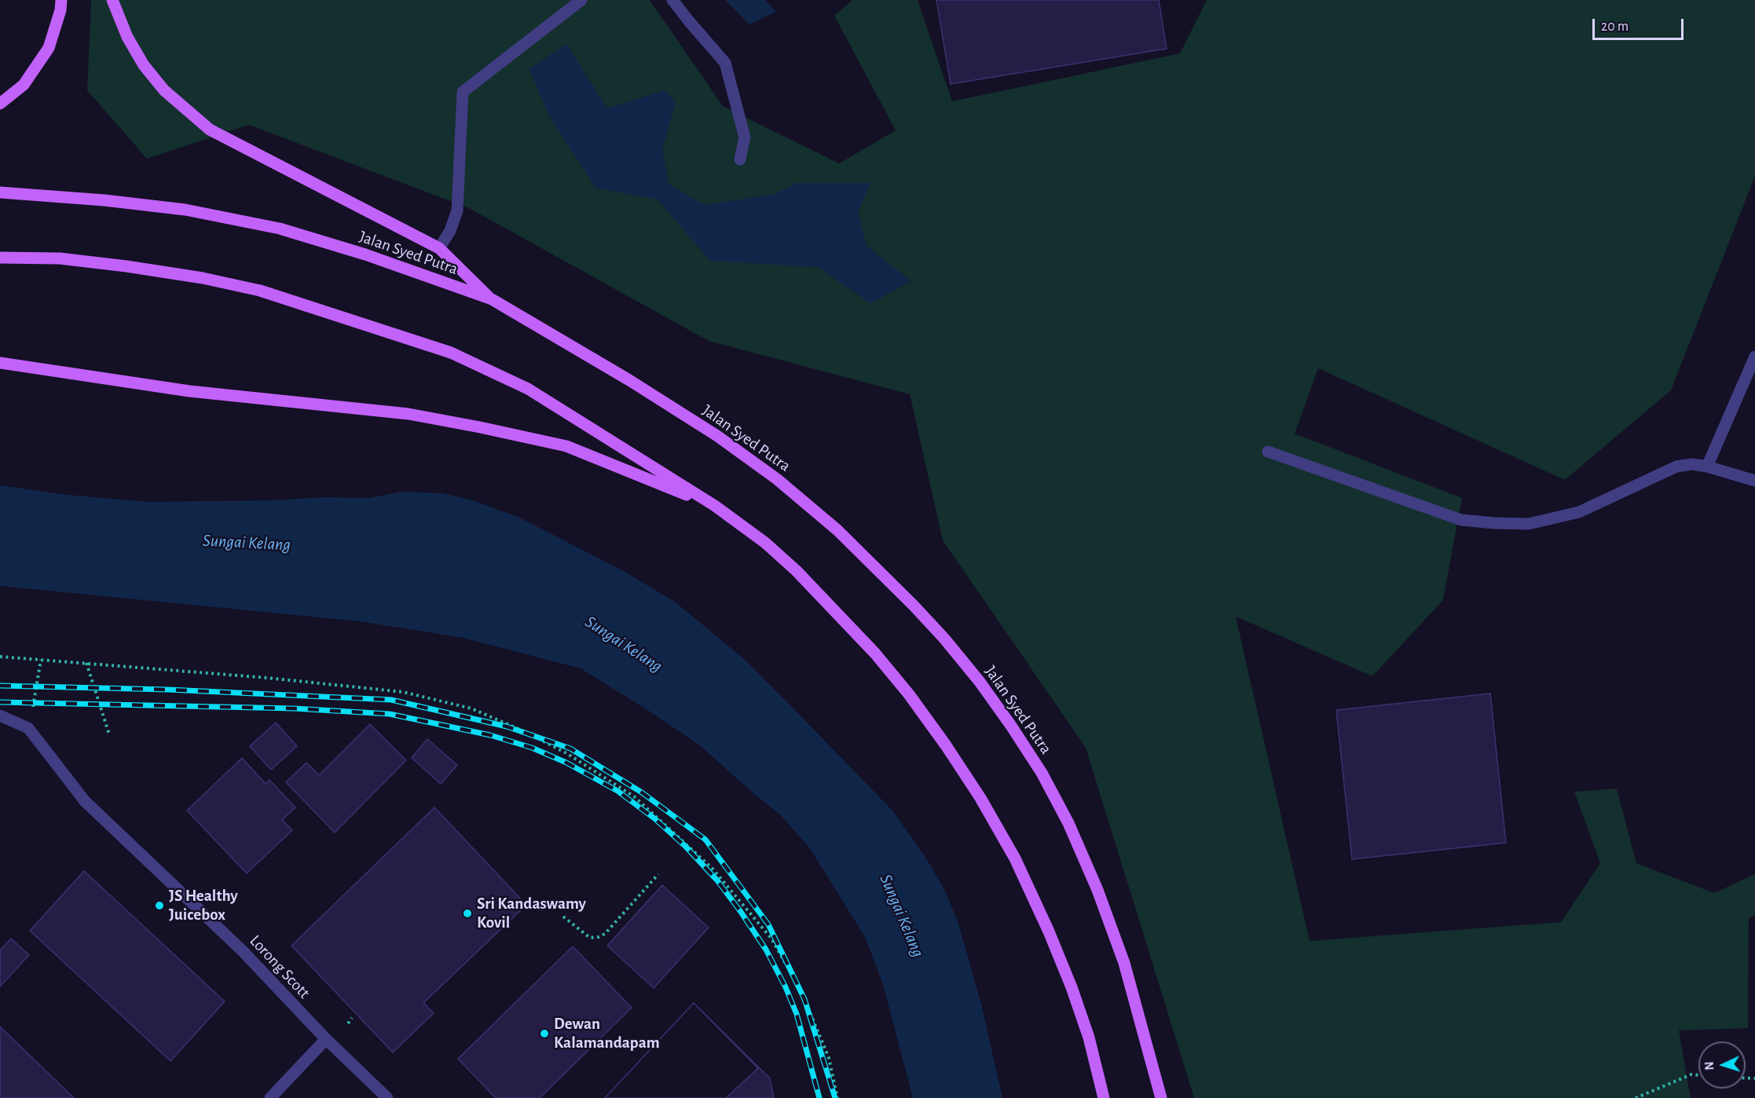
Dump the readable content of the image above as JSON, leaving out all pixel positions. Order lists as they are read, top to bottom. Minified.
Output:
{"streets":{"main road":["Jalan Syed Putra"],"street":["Lorong Scott"]},"water":["Sungai Kelang"],"places":["JS Healthy Juicebox","Sri Kandaswamy Kovil","Dewan Kalamandapam"],"scale_bar":"20 m","north":"left"}
